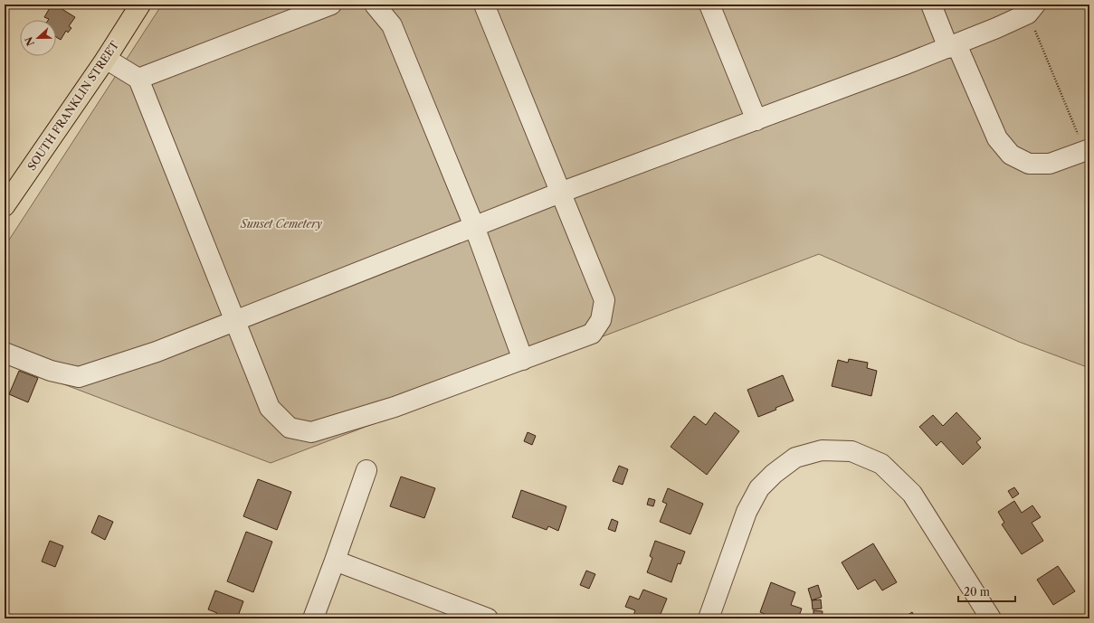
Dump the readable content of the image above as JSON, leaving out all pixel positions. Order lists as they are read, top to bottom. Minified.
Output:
{"streets":{"main road":["SOUTH FRANKLIN STREET"]},"parks":["Sunset Cemetery"],"scale_bar":"20 m","north":"left"}
